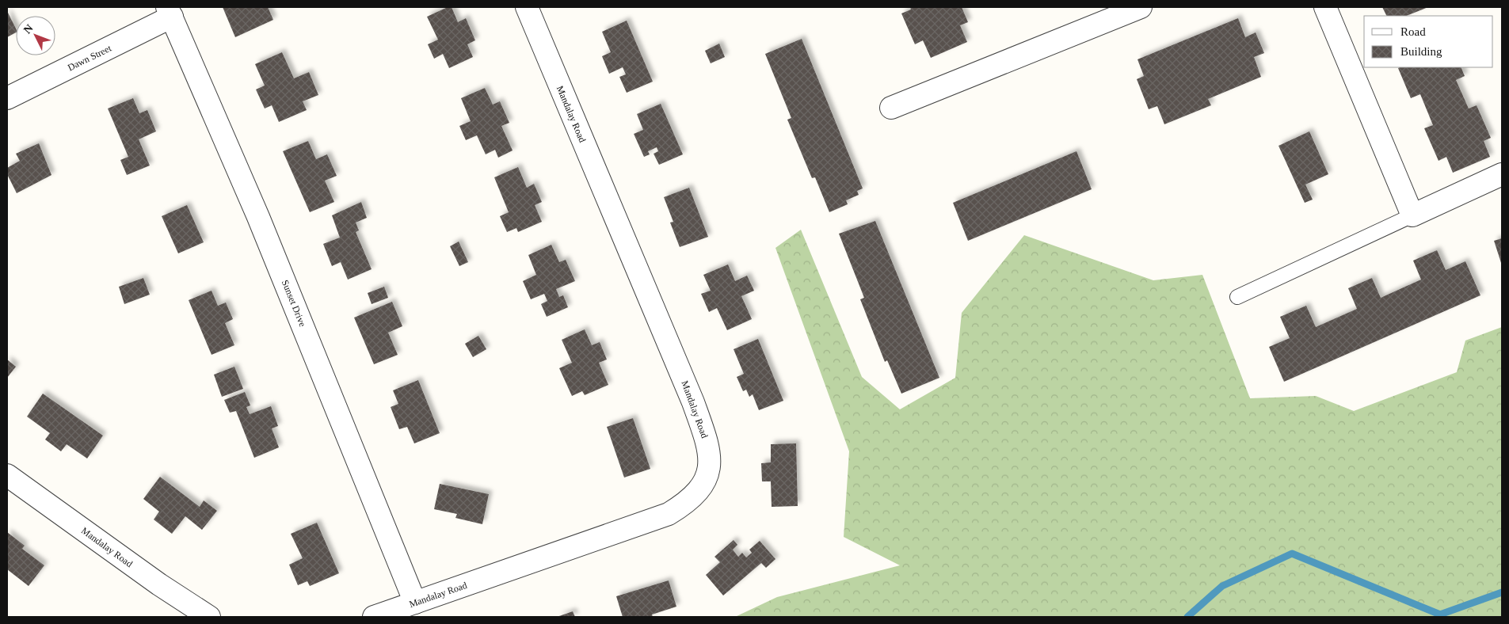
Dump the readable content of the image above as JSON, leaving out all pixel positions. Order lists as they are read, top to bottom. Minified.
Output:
{"streets":{"street":["Dawn Street","Mandalay Road","Sunset Drive"]},"crossings":[["Dawn Street","Sunset Drive"],["Mandalay Road","Sunset Drive"]],"legend":["Road","Building"],"north":"top left"}
